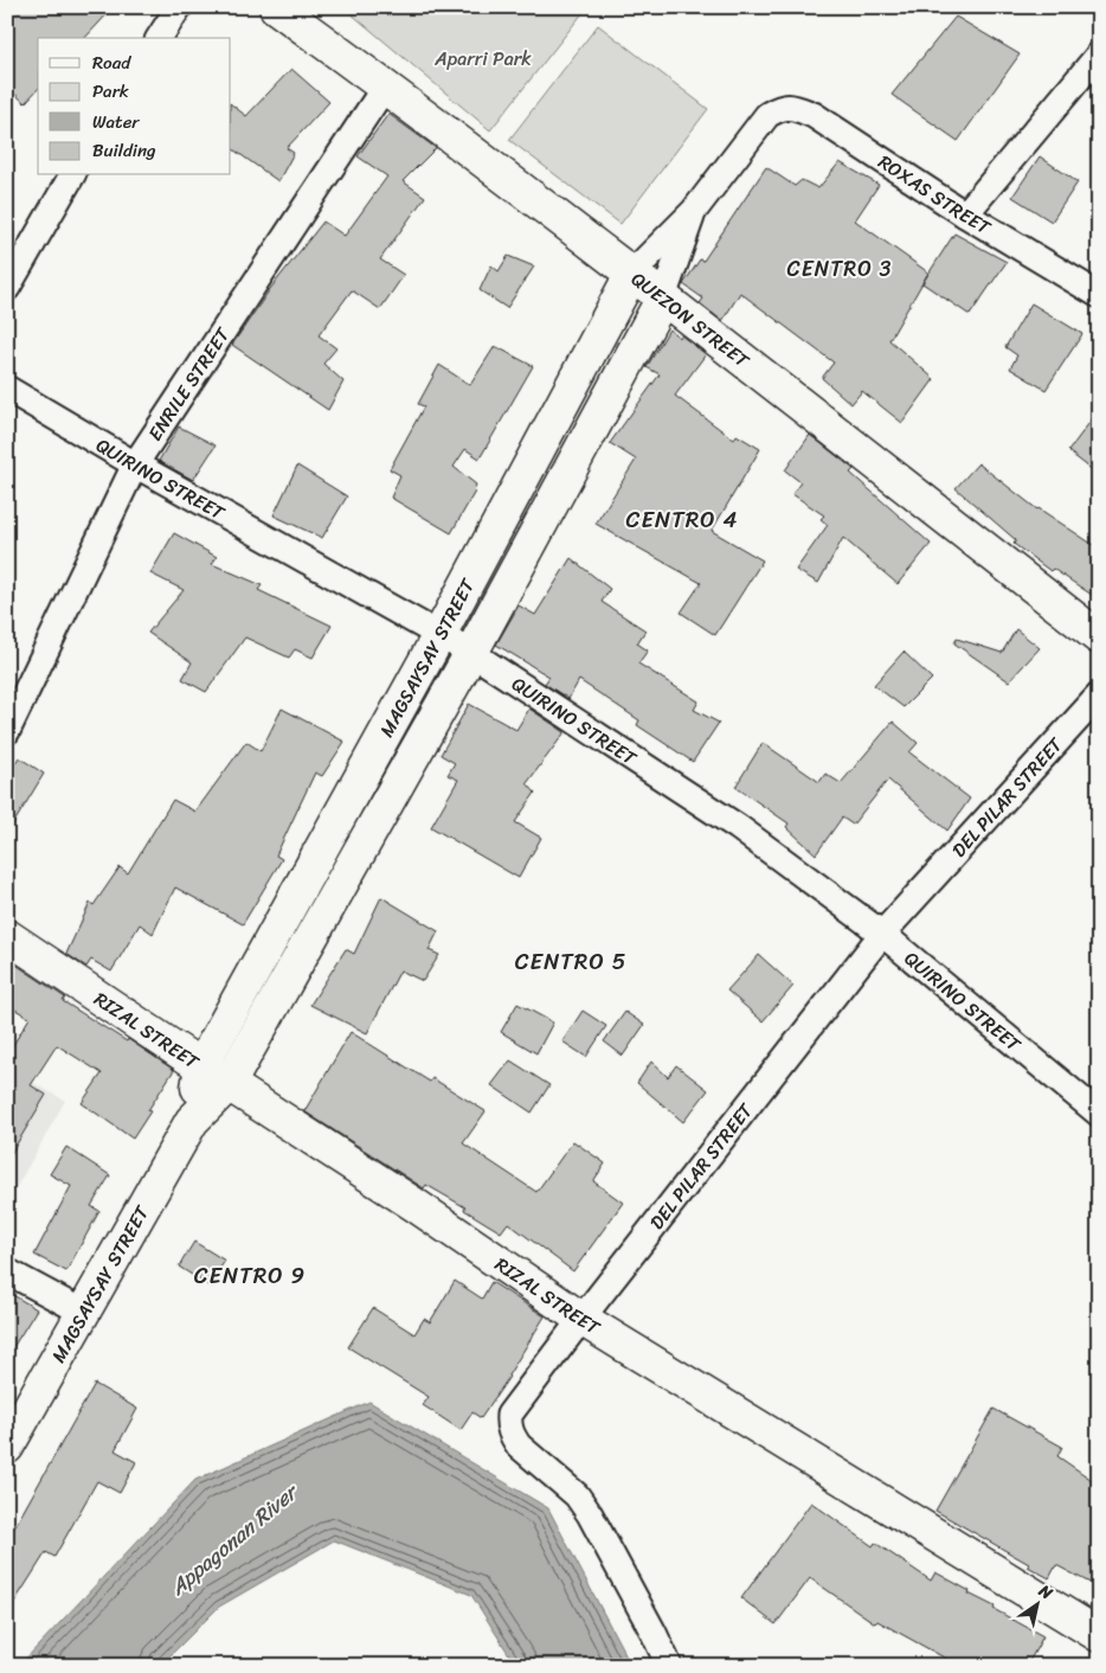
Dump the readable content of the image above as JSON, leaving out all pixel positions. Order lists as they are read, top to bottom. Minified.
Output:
{"streets":{"street":["ROXAS STREET","QUEZON STREET","ENRILE STREET","QUIRINO STREET","MAGSAYSAY STREET","DEL PILAR STREET","RIZAL STREET"]},"crossings":[["ROXAS STREET","MAGSAYSAY STREET"],["QUEZON STREET","ENRILE STREET"],["QUEZON STREET","MAGSAYSAY STREET"],["ENRILE STREET","QUIRINO STREET"],["QUIRINO STREET","MAGSAYSAY STREET"],["QUIRINO STREET","DEL PILAR STREET"],["MAGSAYSAY STREET","RIZAL STREET"],["DEL PILAR STREET","RIZAL STREET"]],"districts":["CENTRO 3","CENTRO 4","CENTRO 5","CENTRO 9"],"water":["Appagonan River"],"parks":["Aparri Park"],"legend":["Road","Park","Water","Building"],"north":"top right"}
